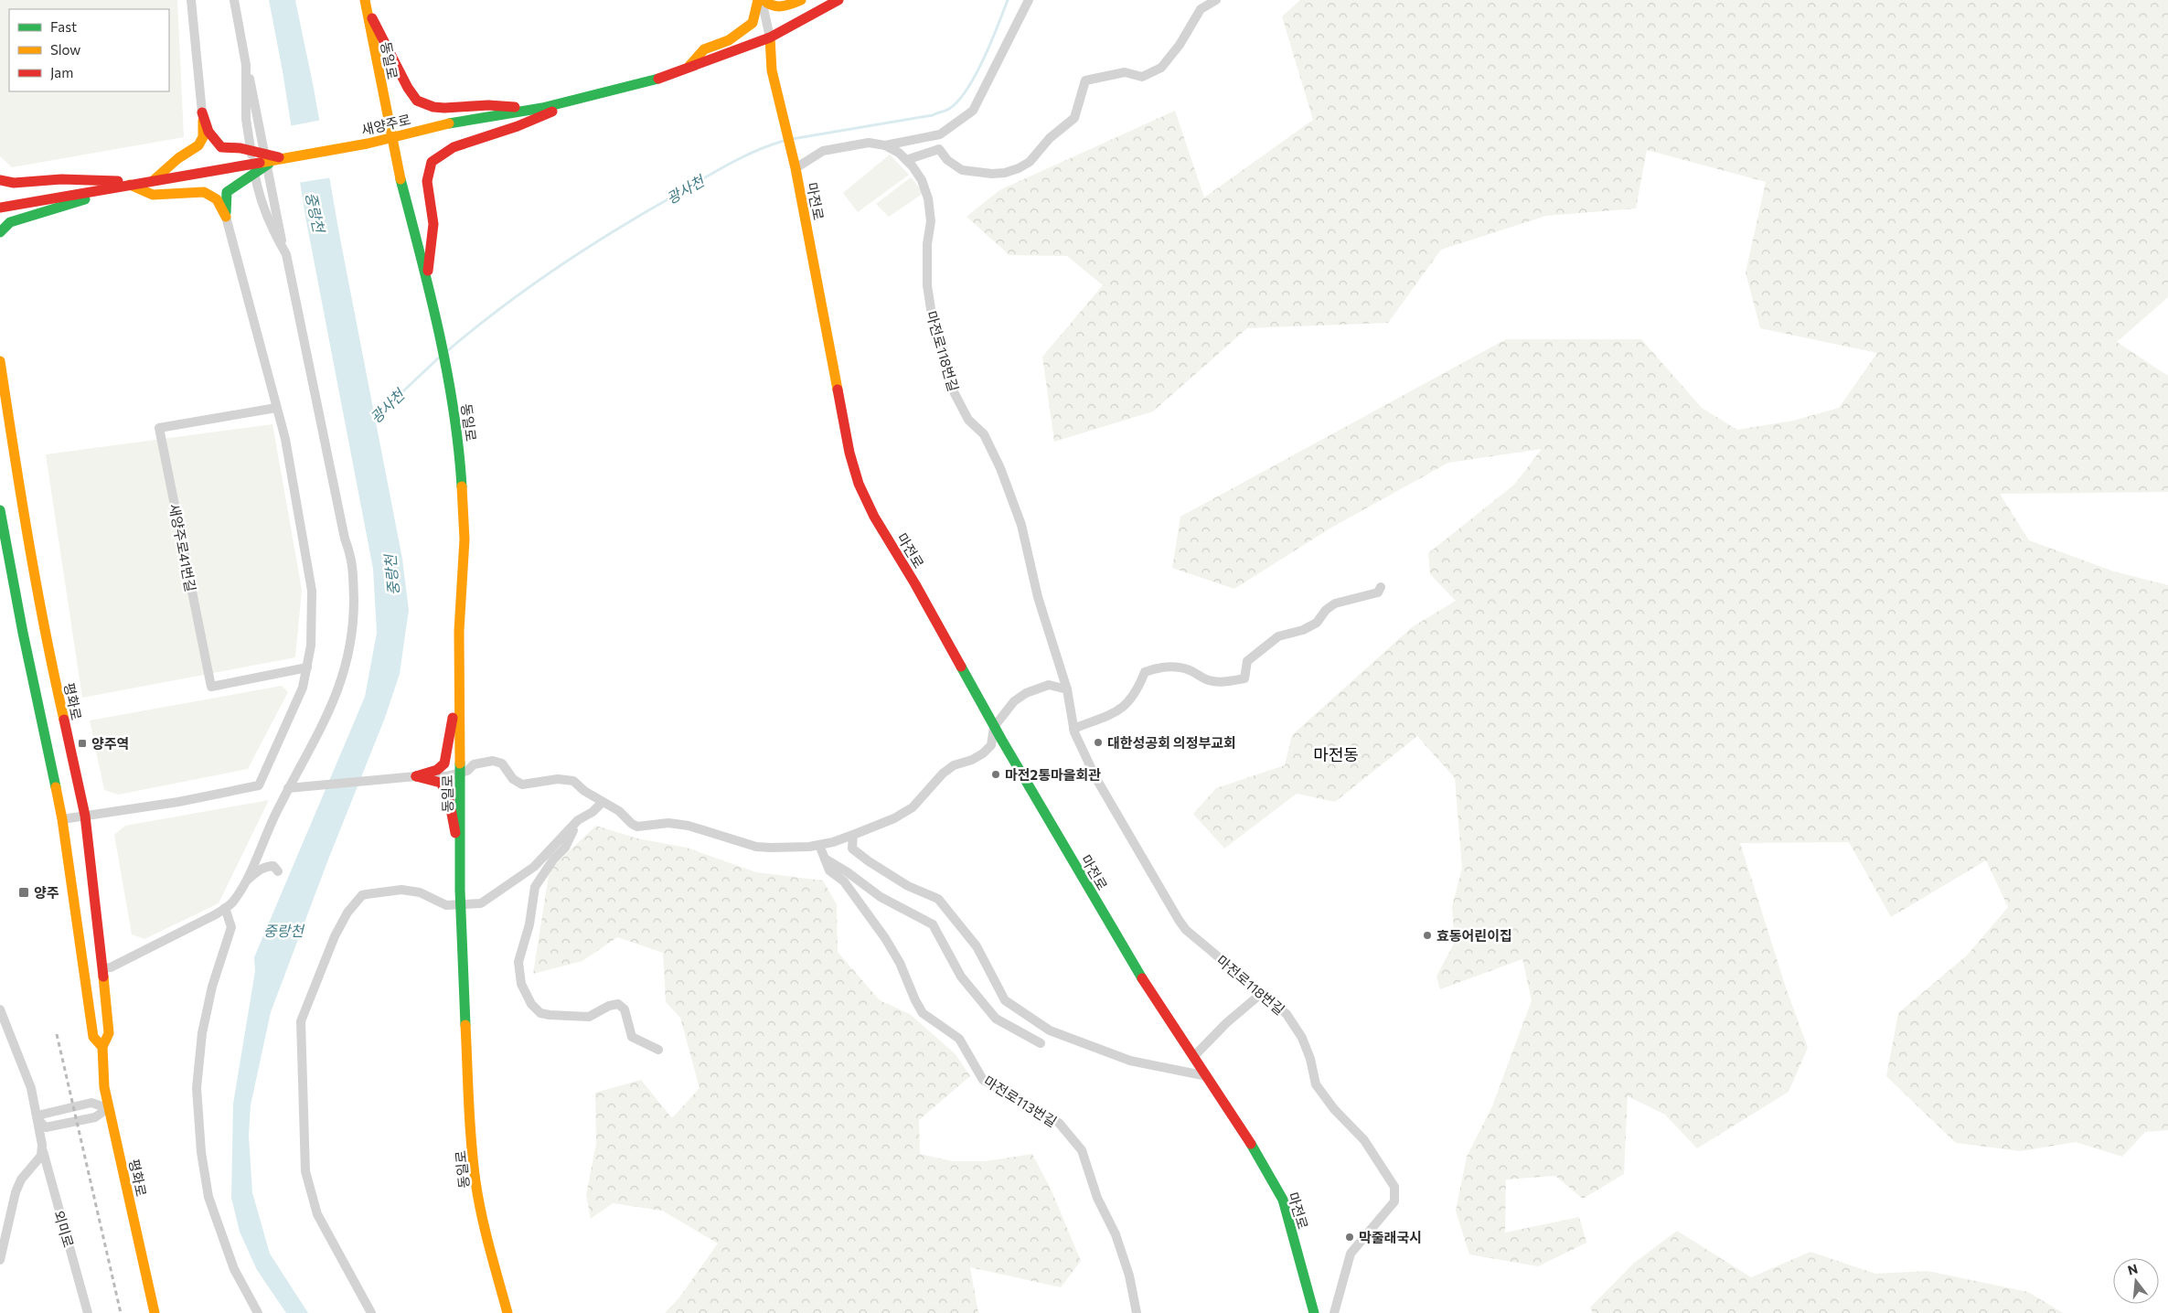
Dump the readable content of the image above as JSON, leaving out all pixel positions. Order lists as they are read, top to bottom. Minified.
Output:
{"streets":{"street":["동일로","새양주로","마전로","마전로118번길","새양주로41번길","평화로","마전로113번길","외미로"]},"crossings":[["동일로","새양주로"],["새양주로","마전로"],["마전로","마전로118번길"]],"districts":["마전동"],"water":["광사천","중랑천"],"places":{"other":["대한성공회 의정부교회","마전2통마을회관","효동어린이집","막줄래국시"],"transit":["양주역","양주"]},"legend":["Fast","Slow","Jam"],"north":"top"}
